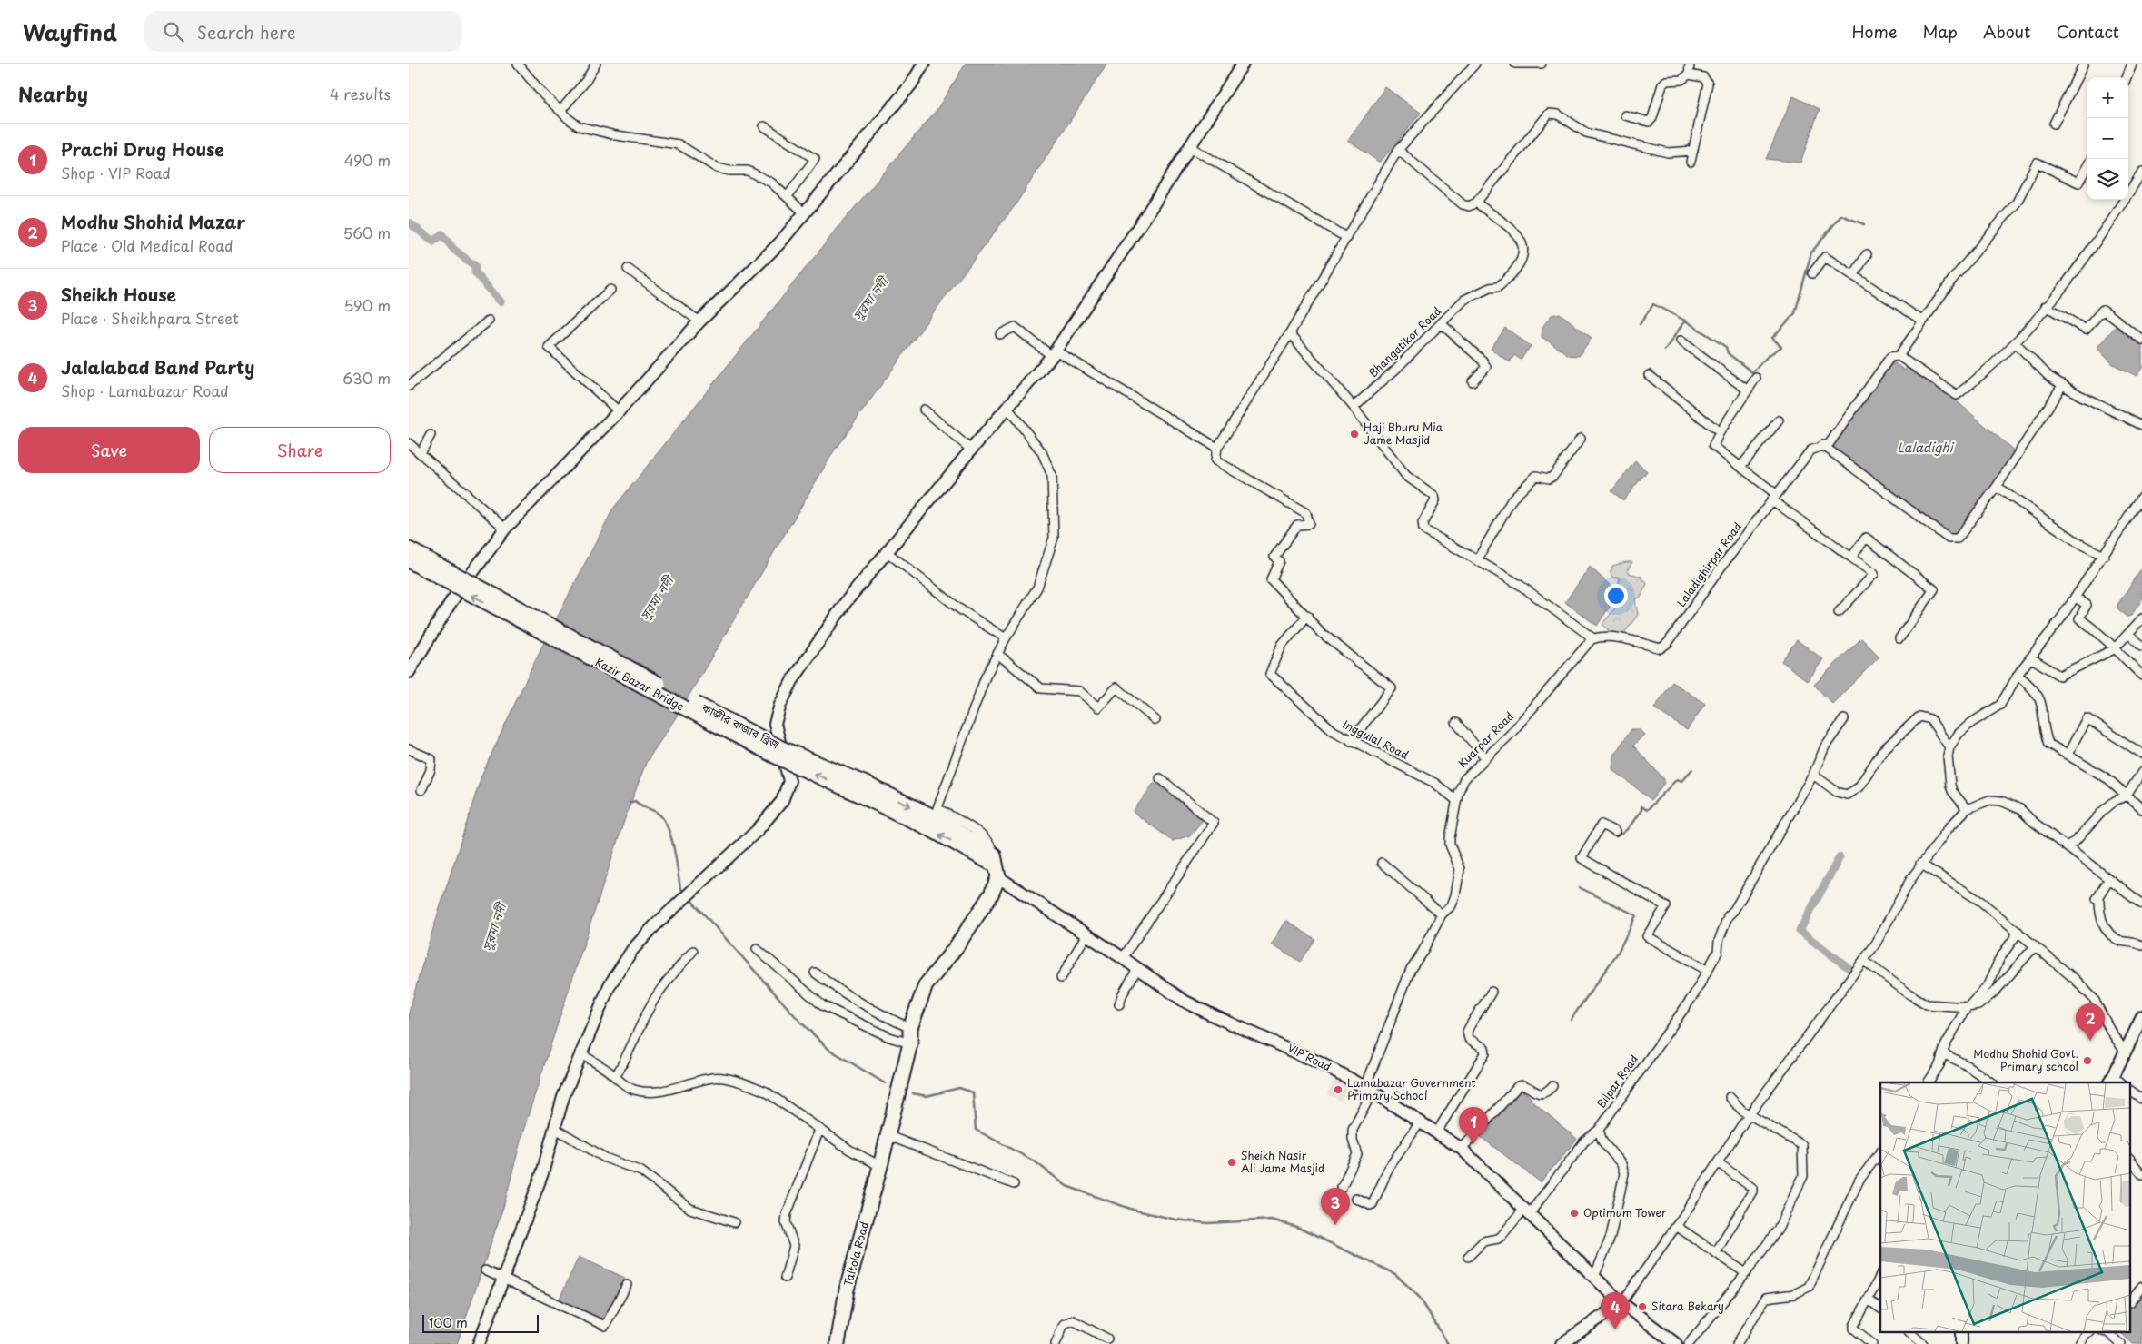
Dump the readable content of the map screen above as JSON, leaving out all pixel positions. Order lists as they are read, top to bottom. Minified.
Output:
{"streets":{"main road":["কাজীর বাজার ব্রিজ","Taltola Road"],"street":["Bhangatikor Road","Laladighirpar Road","Inggulal Road","Kuarpar Road","VIP Road","Bilpar Road"]},"crossings":[["Laladighirpar Road","Kuarpar Road"],["কাজীর বাজার ব্রিজ","VIP Road"],["কাজীর বাজার ব্রিজ","Taltola Road"],["Inggulal Road","Kuarpar Road"],["Kuarpar Road","VIP Road"],["VIP Road","Bilpar Road"],["VIP Road","Taltola Road"]],"water":["সুরমা নদী","Laladighi"],"places":["Haji Bhuru Mia Jame Masjid","Modhu Shohid Govt. Primary school","Lamabazar Government Primary School","Sheikh Nasir Ali Jame Masjid","Optimum Tower","Sitara Bekary"],"scale_bar":"100 m","page":{"header":"Wayfind","search":"Search here","nav":["Home","Map","About","Contact"],"heading":["Nearby","4 results"],"map_buttons":["+","−"],"list":[{"mark":"1","name":"Prachi Drug House","note":"Shop · VIP Road","value":"490 m"},{"mark":"2","name":"Modhu Shohid Mazar","note":"Place · Old Medical Road","value":"560 m"},{"mark":"3","name":"Sheikh House","note":"Place · Sheikhpara Street","value":"590 m"},{"mark":"4","name":"Jalalabad Band Party","note":"Shop · Lamabazar Road","value":"630 m"}],"buttons":["Save","Share"],"pins":["2","1","3","4"],"scale":"100 m"}}
